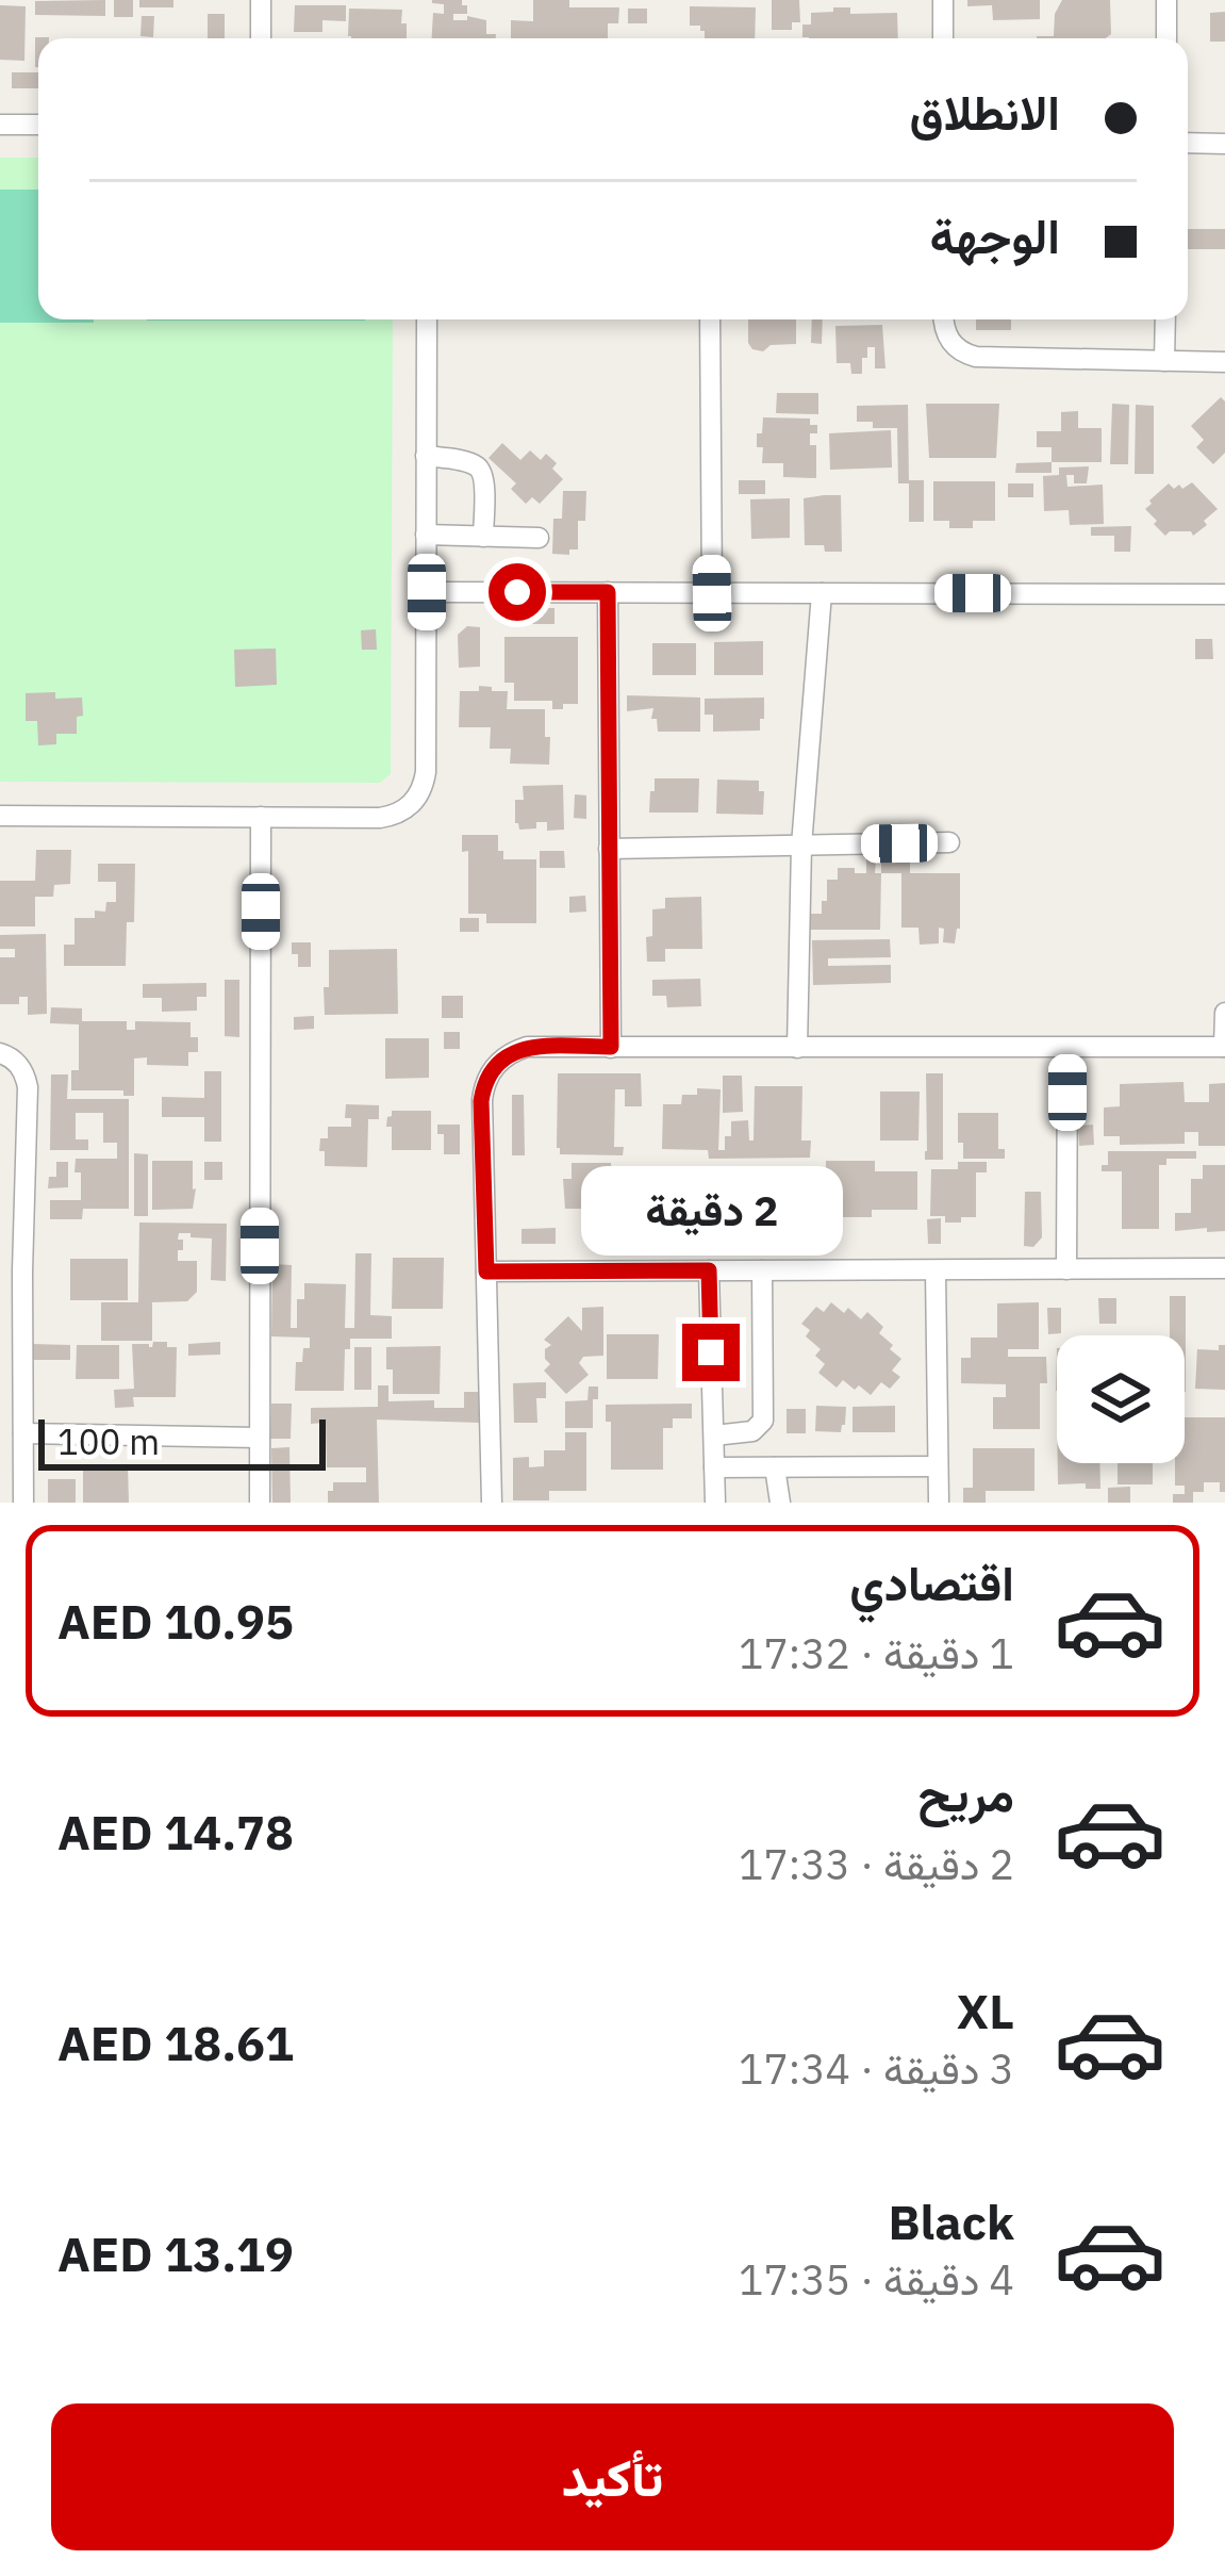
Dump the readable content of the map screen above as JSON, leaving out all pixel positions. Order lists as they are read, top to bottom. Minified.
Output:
{"scale_bar":"100 m","page":{"banner":["الانطلاق","الوجهة"],"bubble":"2 دقيقة","scale":"100 m","list":[{"name":"اقتصادي","note":"1 دقيقة · 17:32","value":"AED 10.95"},{"name":"مريح","note":"2 دقيقة · 17:33","value":"AED 14.78"},{"name":"XL","note":"3 دقيقة · 17:34","value":"AED 18.61"},{"name":"Black","note":"4 دقيقة · 17:35","value":"AED 13.19"}],"buttons":"تأكيد"}}
